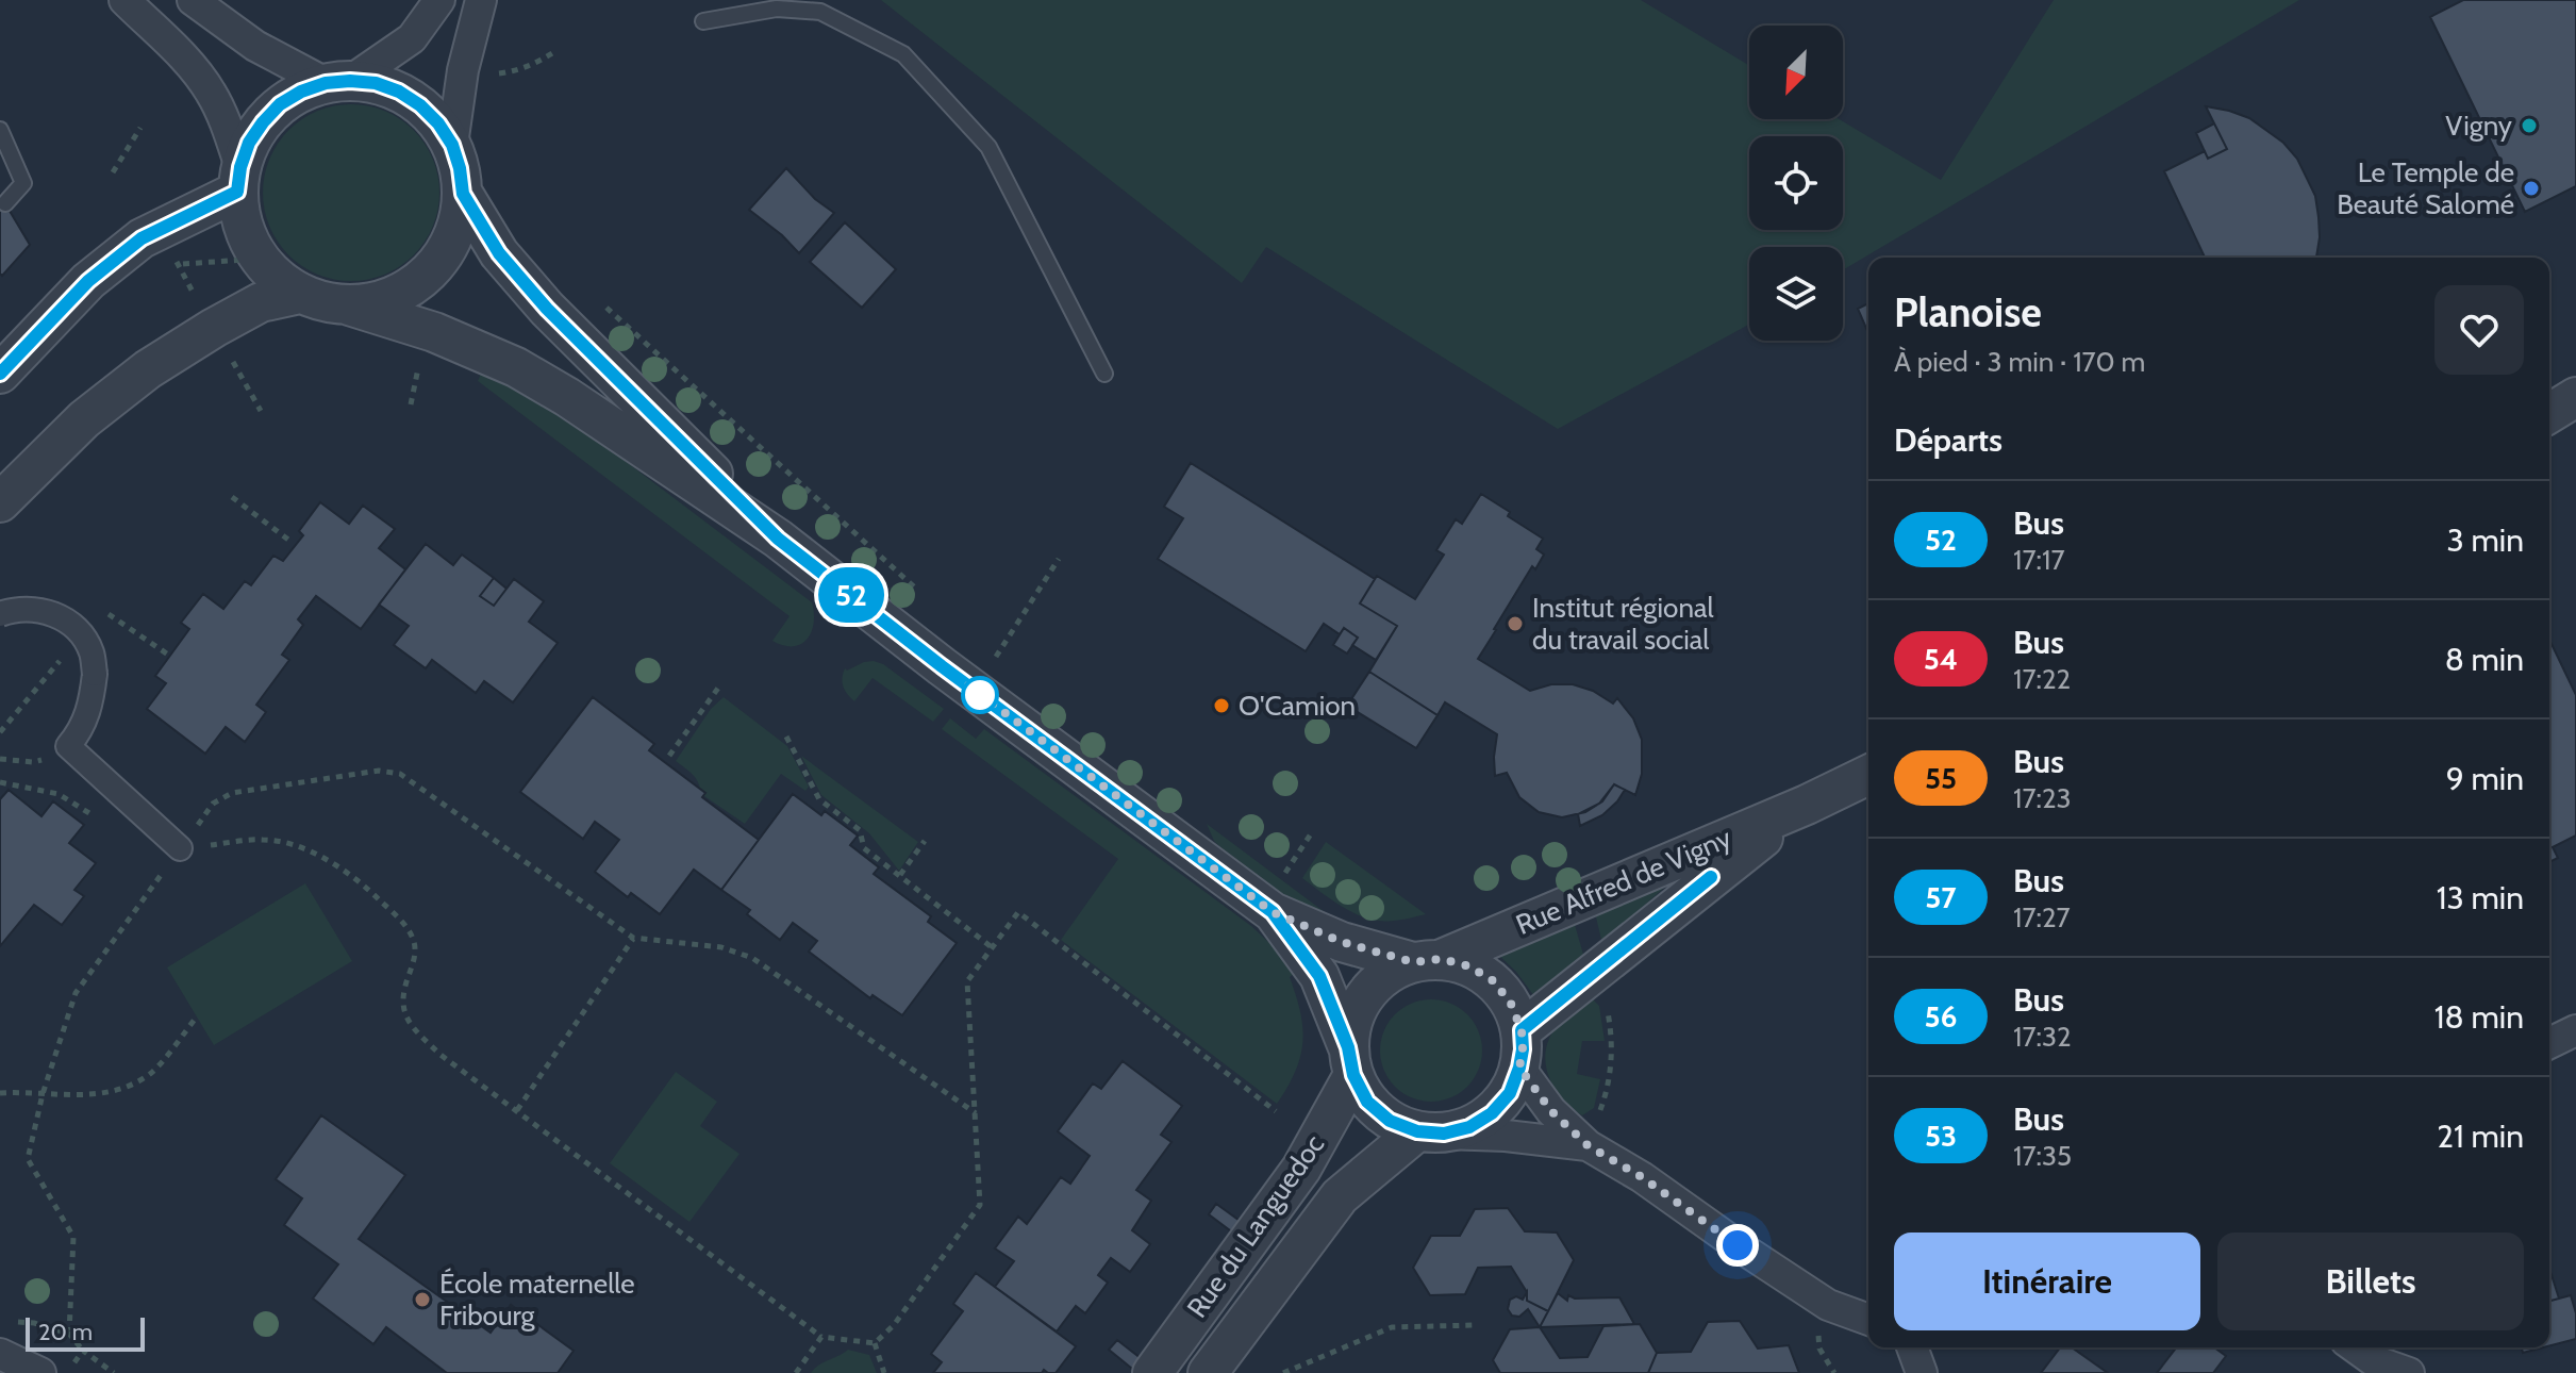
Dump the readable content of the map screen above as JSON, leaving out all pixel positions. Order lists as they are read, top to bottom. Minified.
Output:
{"streets":{"street":["Rue Alfred de Vigny","Rue du Languedoc"]},"crossings":[["Rue Alfred de Vigny","Rue du Languedoc"]],"places":["Vigny","Le Temple de Beauté Salomé","Institut régional du travail social","O'Camion","École maternelle Fribourg"],"lines":["bus line 52"],"scale_bar":"20 m","north":"bottom left","page":{"on_map":"52","heading":[["Planoise","À pied · 3 min · 170 m"],"Départs"],"list":[{"mark":"52","name":"Bus","note":"17:17","value":"3 min"},{"mark":"54","name":"Bus","note":"17:22","value":"8 min"},{"mark":"55","name":"Bus","note":"17:23","value":"9 min"},{"mark":"57","name":"Bus","note":"17:27","value":"13 min"},{"mark":"56","name":"Bus","note":"17:32","value":"18 min"},{"mark":"53","name":"Bus","note":"17:35","value":"21 min"}],"buttons":["Itinéraire","Billets"],"scale":"20 m"}}
